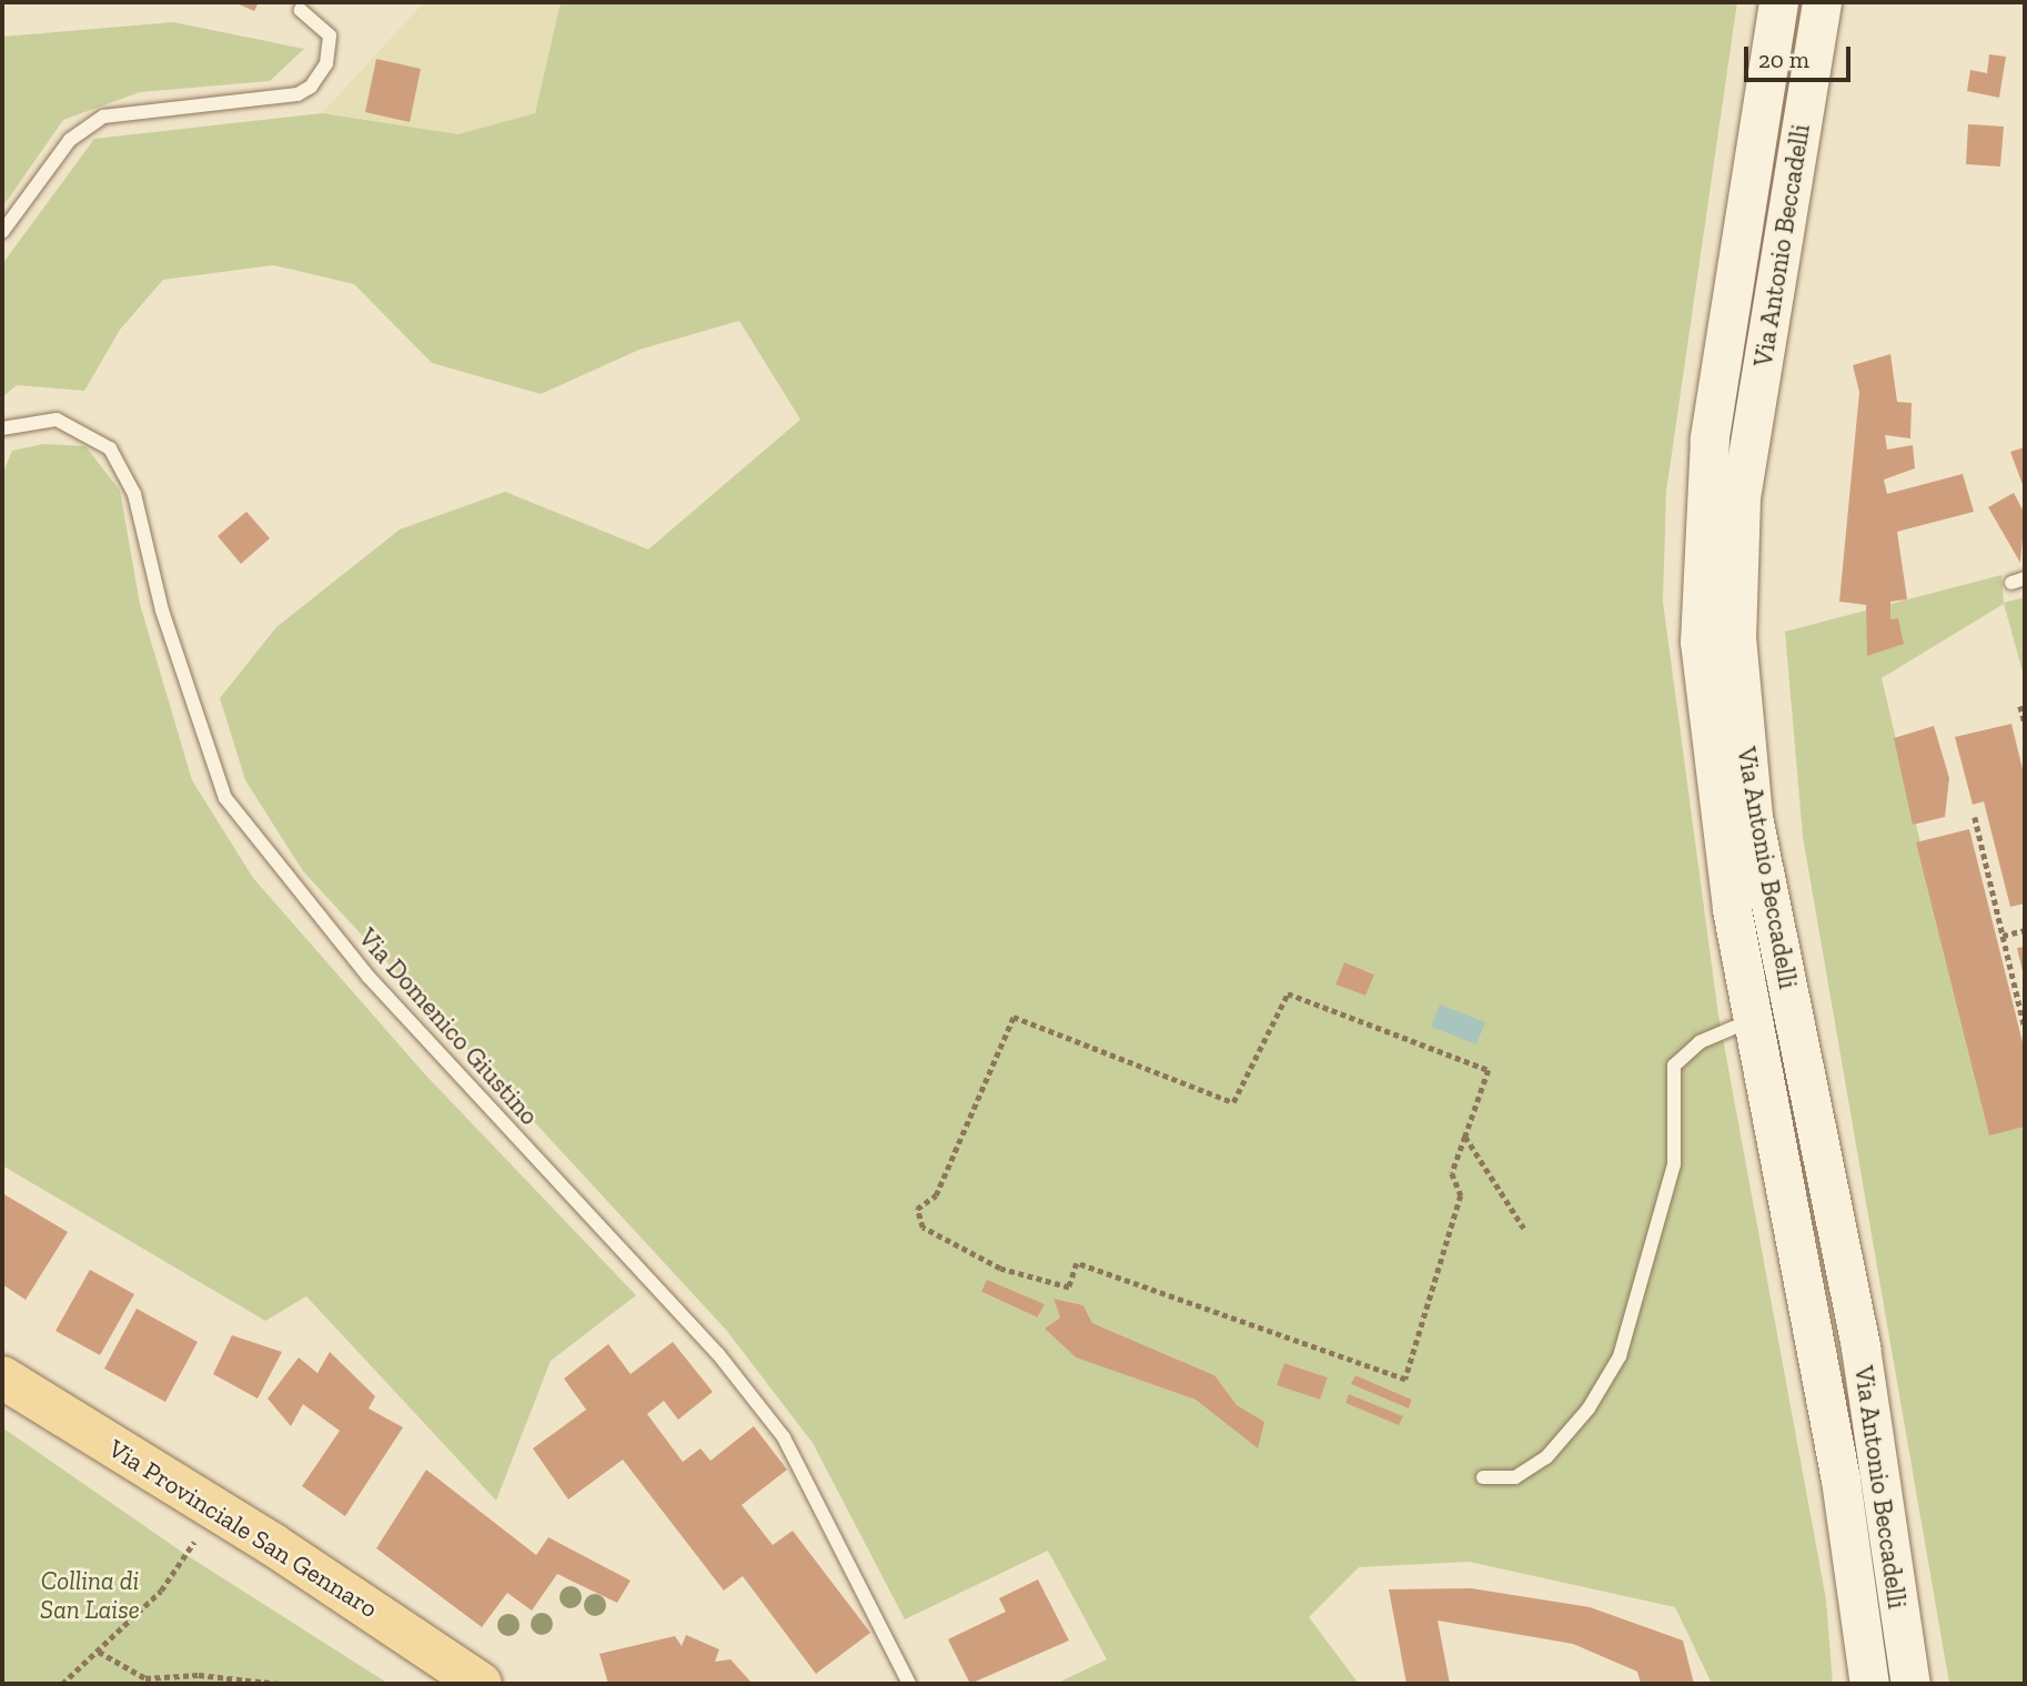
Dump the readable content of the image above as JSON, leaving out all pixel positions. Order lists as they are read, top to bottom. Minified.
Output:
{"streets":{"main road":["Via Antonio Beccadelli","Via Provinciale San Gennaro"],"lane":["Via Domenico Giustino"]},"parks":["Collina di San Laise"],"scale_bar":"20 m"}
